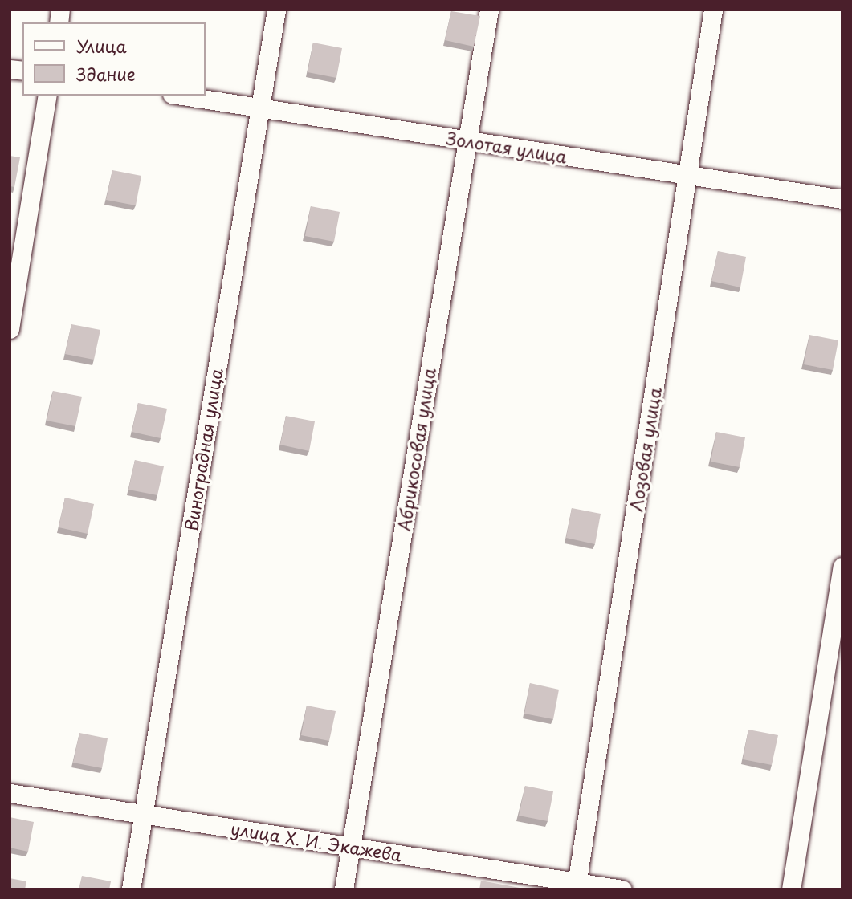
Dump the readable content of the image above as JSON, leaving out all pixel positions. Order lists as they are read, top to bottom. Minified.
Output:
{"streets":{"street":["Золотая улица","Виноградная улица","Абрикосовая улица","Лозовая улица","улица Х. И. Экажева"]},"crossings":[["Золотая улица","Виноградная улица"],["Золотая улица","Абрикосовая улица"],["Золотая улица","Лозовая улица"],["Виноградная улица","улица Х. И. Экажева"],["Абрикосовая улица","улица Х. И. Экажева"],["Лозовая улица","улица Х. И. Экажева"]],"legend":["Улица","Здание"]}
